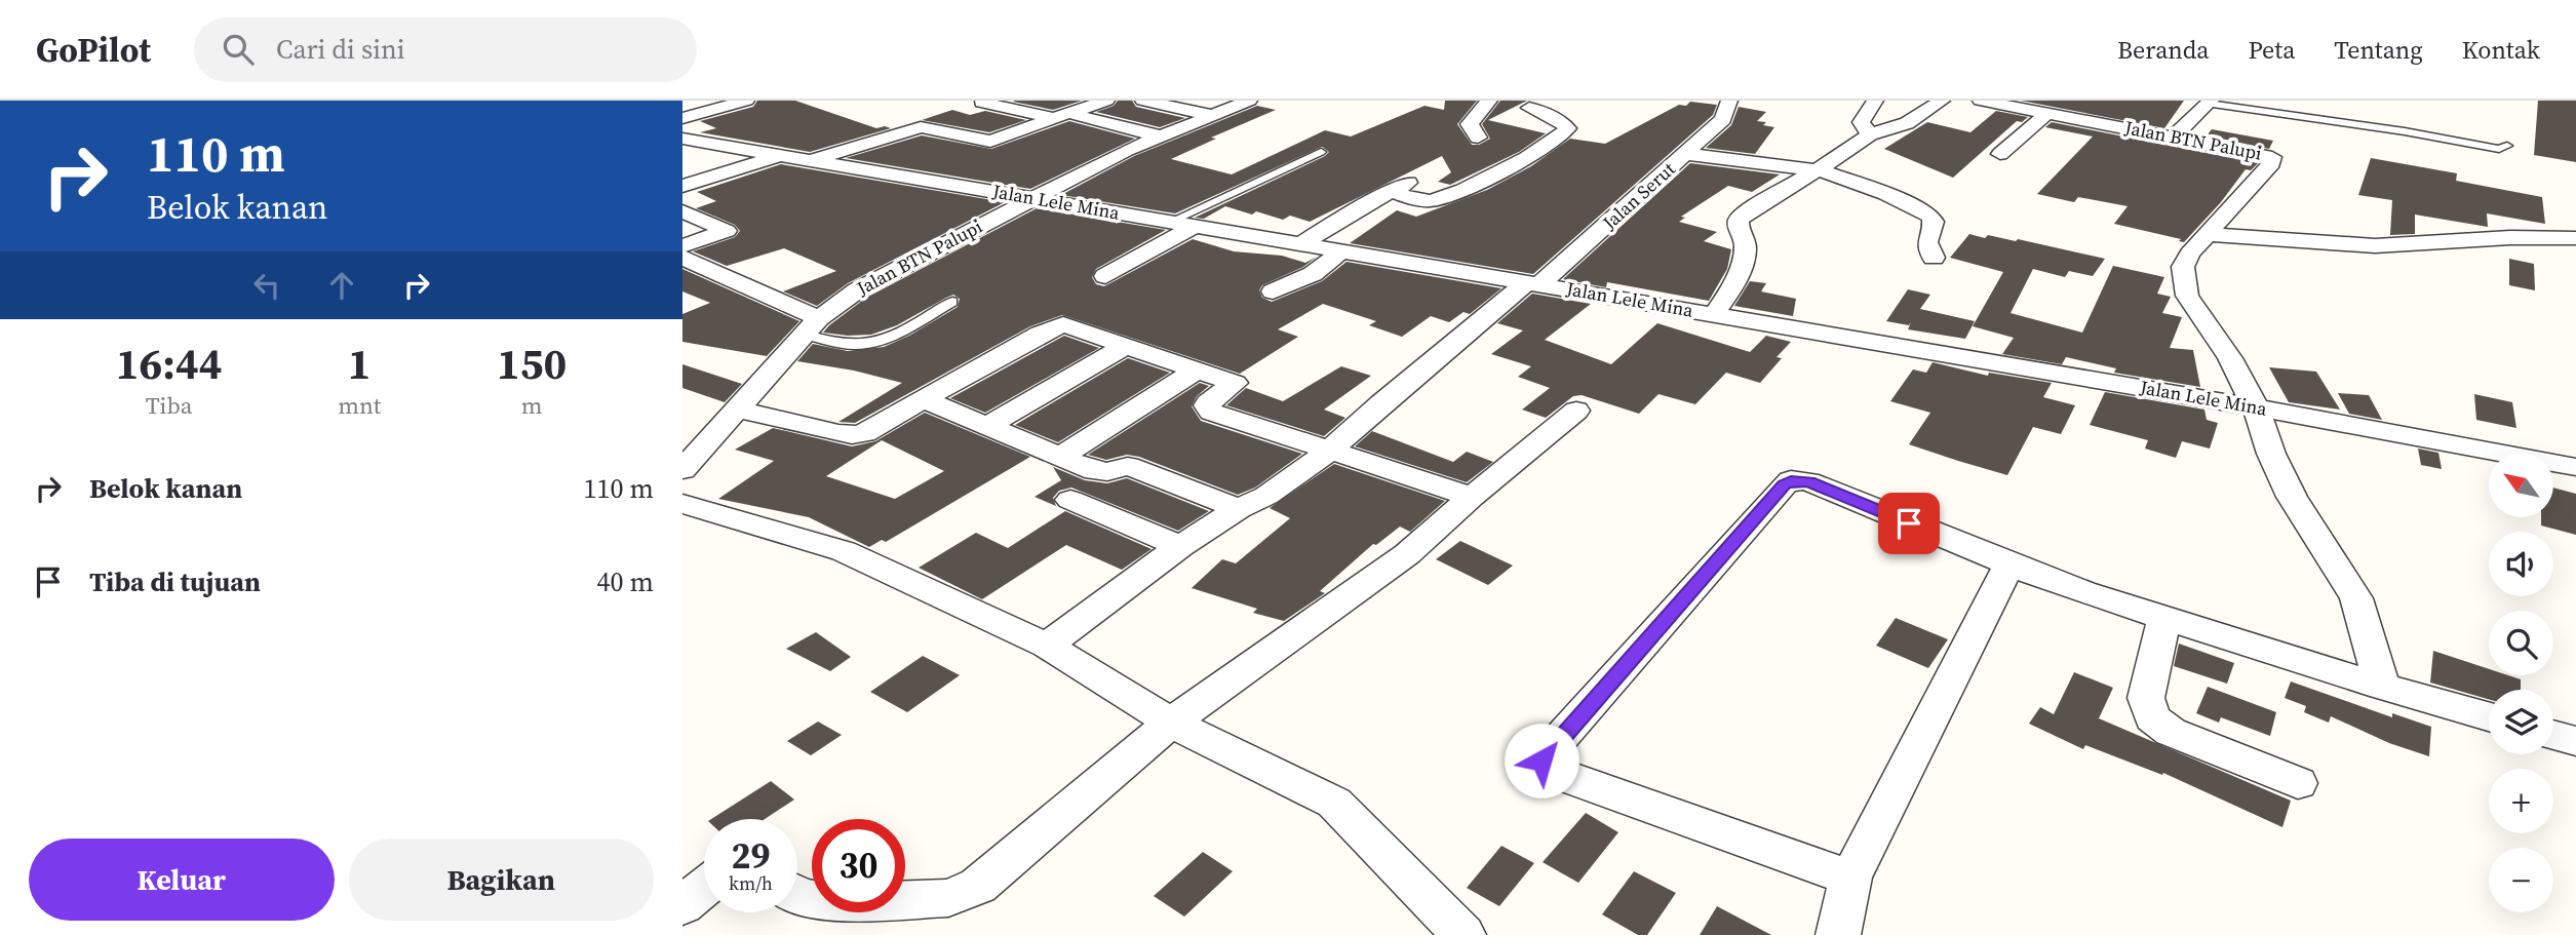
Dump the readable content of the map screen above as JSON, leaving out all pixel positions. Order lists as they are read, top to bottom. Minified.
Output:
{"streets":{"street":["Jalan BTN Palupi","Jalan Serut","Jalan Lele Mina"]},"crossings":[["Jalan BTN Palupi","Jalan Lele Mina"],["Jalan Serut","Jalan Lele Mina"]],"north":"top left","page":{"header":"GoPilot","search":"Cari di sini","nav":["Beranda","Peta","Tentang","Kontak"],"turn":["110 m","Belok kanan"],"eta":["16:44","Tiba","1","mnt","150","m"],"list":[{"name":"Belok kanan","value":"110 m"},{"name":"Tiba di tujuan","value":"40 m"}],"map_buttons":["+","−"],"speed":"29 km/h","limit":"30","buttons":["Keluar","Bagikan"]}}
